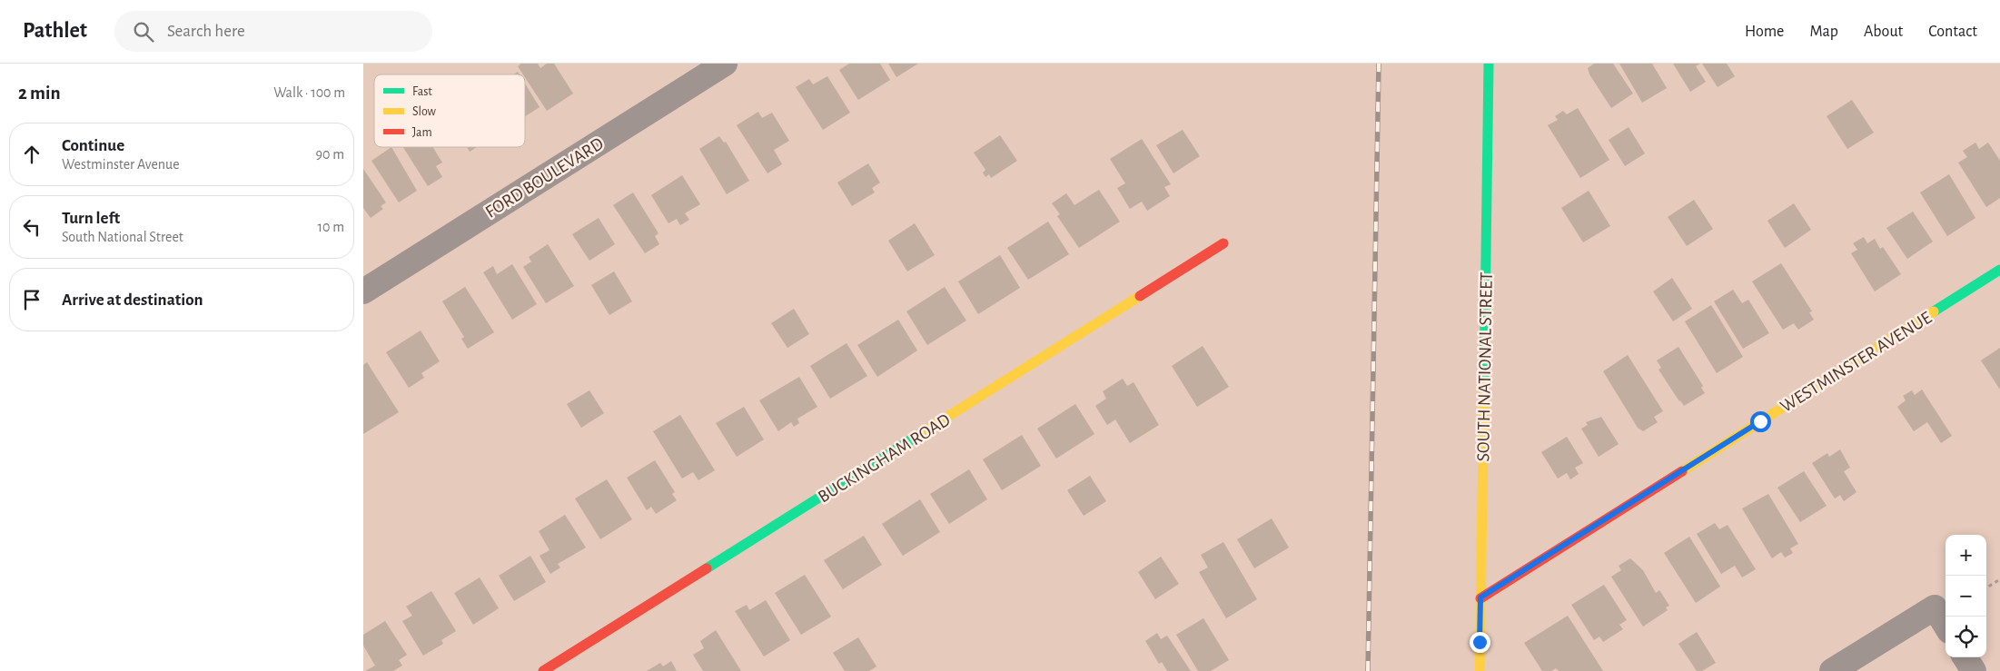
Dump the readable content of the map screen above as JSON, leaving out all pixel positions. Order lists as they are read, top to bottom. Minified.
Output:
{"streets":{"street":["FORD BOULEVARD","WESTMINSTER AVENUE","SOUTH NATIONAL STREET","BUCKINGHAM ROAD"]},"crossings":[["WESTMINSTER AVENUE","SOUTH NATIONAL STREET"]],"legend":["Fast","Slow","Jam"],"page":{"header":"Pathlet","search":"Search here","nav":["Home","Map","About","Contact"],"heading":["2 min","Walk · 100 m"],"list":[["Continue","Westminster Avenue","90 m"],["Turn left","South National Street","10 m"],"Arrive at destination"],"map_buttons":["+","−"]}}
